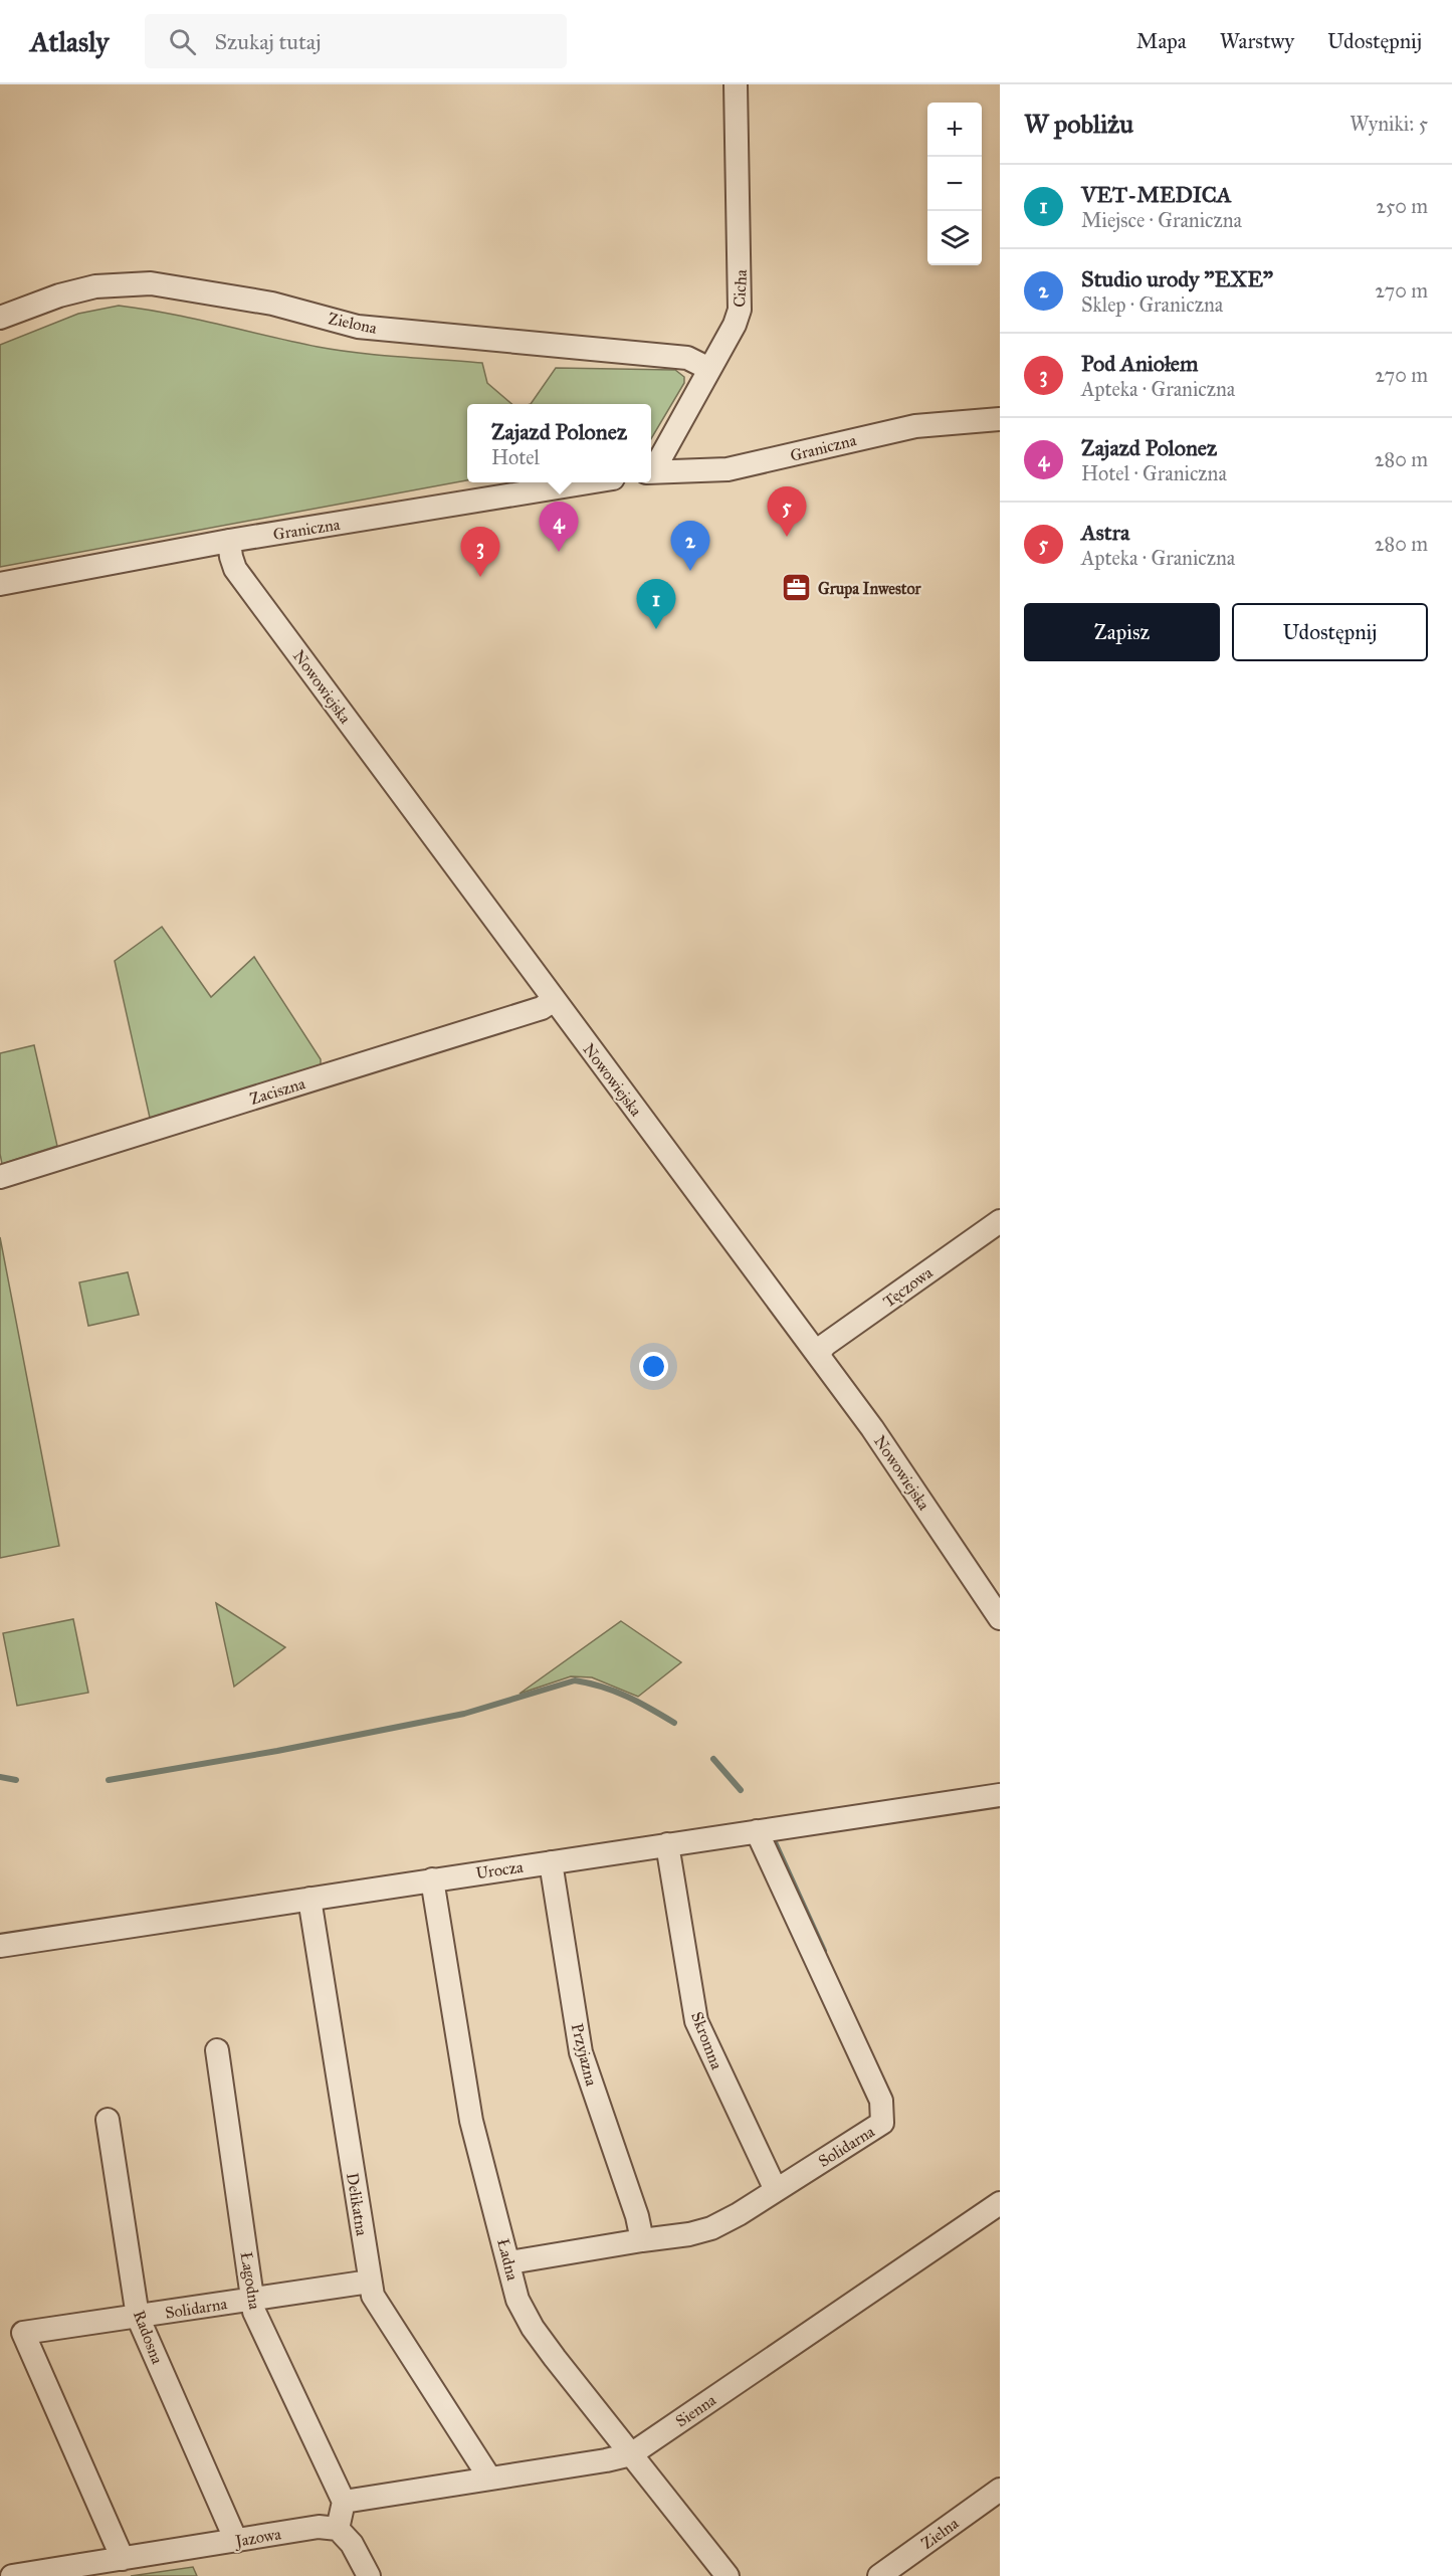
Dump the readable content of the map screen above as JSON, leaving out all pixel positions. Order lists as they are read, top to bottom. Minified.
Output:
{"streets":{"street":["Cicha","Zielona","Graniczna","Nowowiejska","Zaciszna","Tęczowa","Urocza","Skromna","Przyjazna","Solidarna","Delikatna","Ładna","Łagodna","Radosna","Sienna","Zielna","Jazowa"]},"crossings":[["Cicha","Zielona"],["Graniczna","Nowowiejska"],["Nowowiejska","Zaciszna"],["Nowowiejska","Tęczowa"],["Urocza","Skromna"],["Urocza","Przyjazna"],["Urocza","Solidarna"],["Urocza","Delikatna"],["Urocza","Ładna"],["Skromna","Solidarna"],["Przyjazna","Solidarna"],["Solidarna","Delikatna"],["Solidarna","Ładna"],["Solidarna","Łagodna"],["Solidarna","Radosna"],["Solidarna","Jazowa"],["Delikatna","Sienna"],["Ładna","Sienna"],["Łagodna","Sienna"],["Radosna","Jazowa"]],"places":{"office":["Grupa Inwestor"]},"page":{"header":"Atlasly","search":"Szukaj tutaj","nav":["Mapa","Warstwy","Udostępnij"],"heading":["W pobliżu","Wyniki: 5"],"map_buttons":["+","−"],"list":[{"mark":"1","name":"VET-MEDICA","note":"Miejsce · Graniczna","value":"250 m"},{"mark":"2","name":"Studio urody \"EXE\"","note":"Sklep · Graniczna","value":"270 m"},{"mark":"3","name":"Pod Aniołem","note":"Apteka · Graniczna","value":"270 m"},{"mark":"4","name":"Zajazd Polonez","note":"Hotel · Graniczna","value":"280 m"},{"mark":"5","name":"Astra","note":"Apteka · Graniczna","value":"280 m"}],"popup":["Zajazd Polonez","Hotel"],"pins":["5","4","2","3","1"],"buttons":["Zapisz","Udostępnij"]}}
